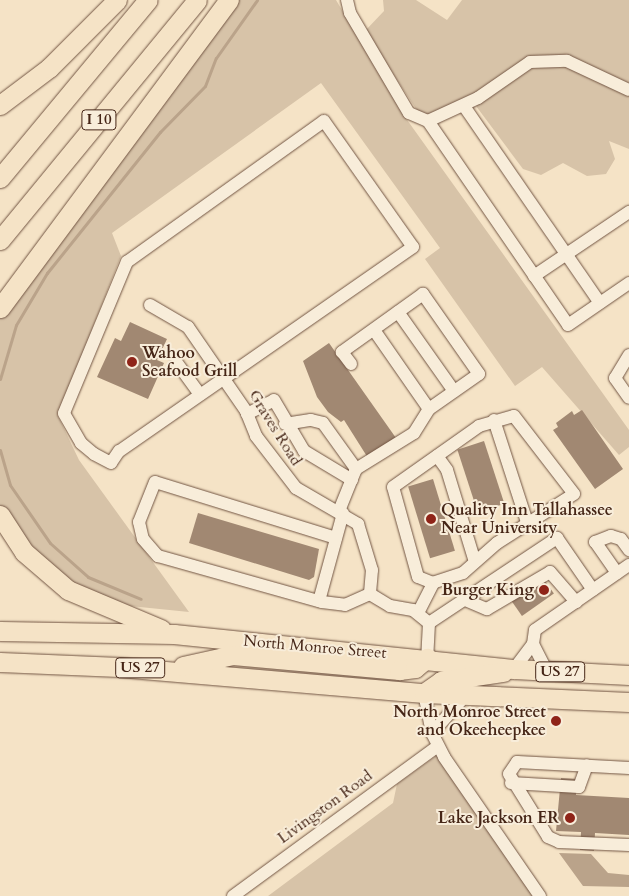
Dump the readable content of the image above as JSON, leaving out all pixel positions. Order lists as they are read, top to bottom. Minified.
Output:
{"streets":{"highway":["I 10","North Monroe Street","US 27"],"street":["Graves Road","Livingston Road"]},"places":["Wahoo Seafood Grill","Quality Inn Tallahassee Near University","Burger King","North Monroe Street and Okeeheepkee","Lake Jackson ER"]}
